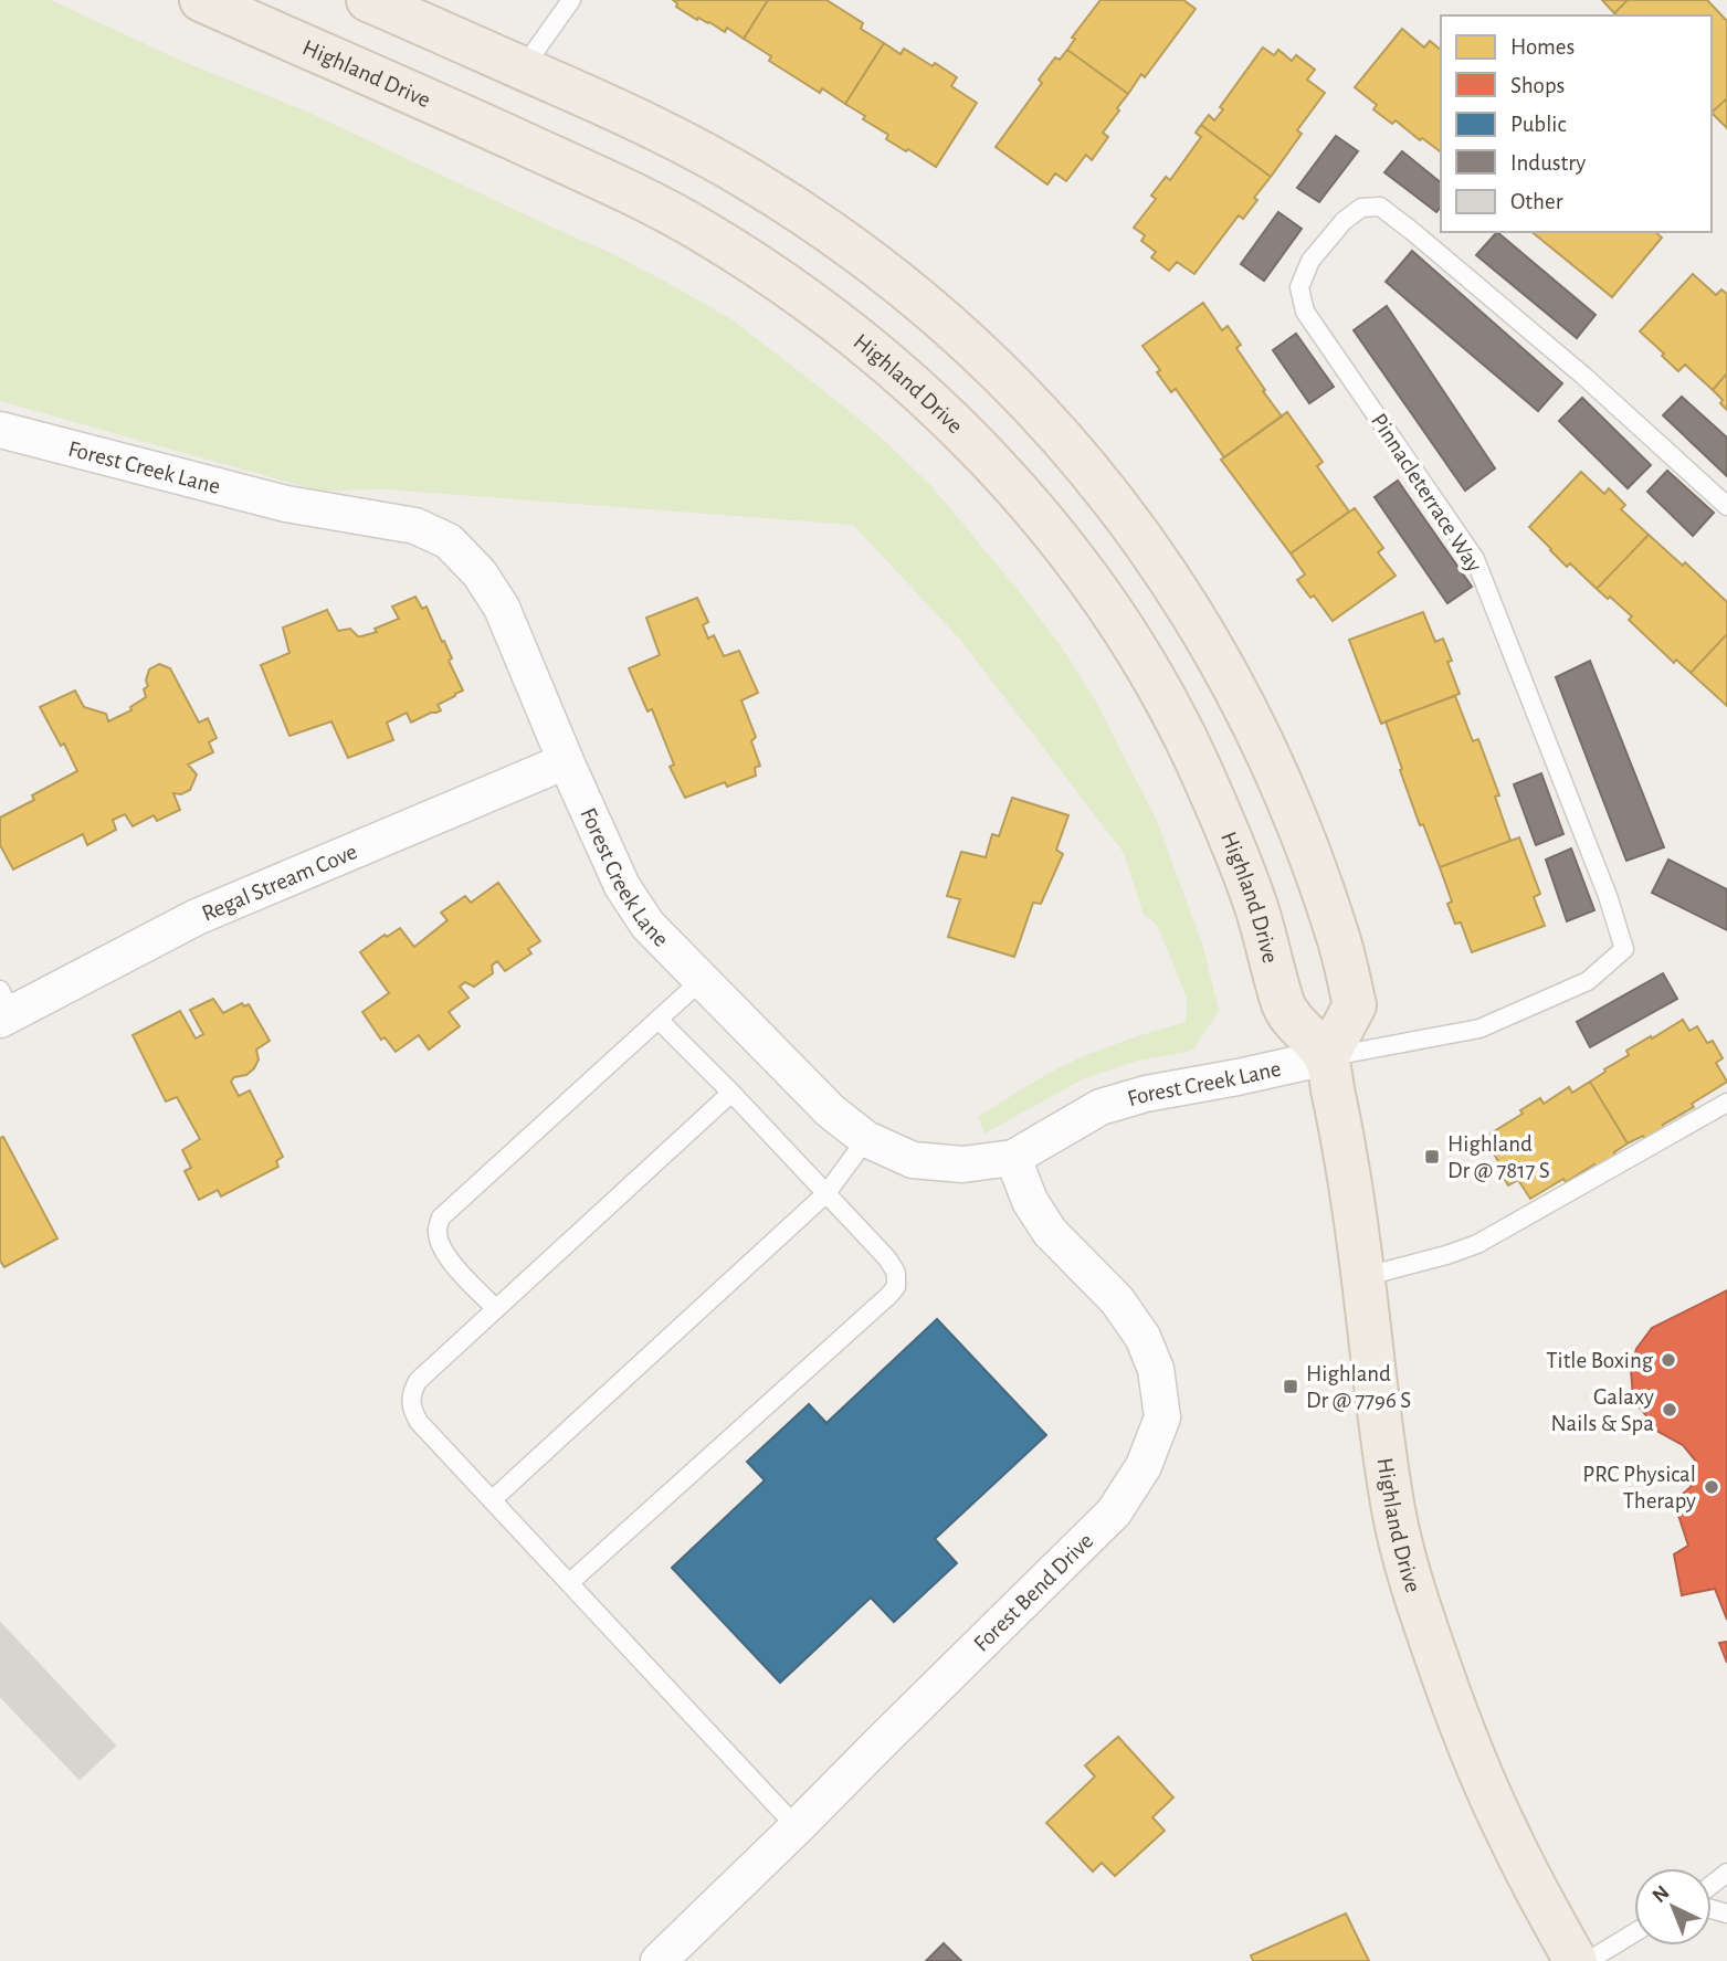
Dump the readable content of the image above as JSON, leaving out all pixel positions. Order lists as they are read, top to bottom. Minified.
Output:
{"streets":{"main road":["Highland Drive"],"street":["Forest Creek Lane","Regal Stream Cove","Forest Bend Drive"],"lane":["Pinnacleterrace Way"]},"crossings":[["Highland Drive","Forest Creek Lane"],["Highland Drive","Pinnacleterrace Way"],["Forest Creek Lane","Pinnacleterrace Way"],["Forest Creek Lane","Regal Stream Cove"],["Forest Creek Lane","Forest Bend Drive"]],"places":{"transit":["Highland Dr @ 7817 S","Highland Dr @ 7796 S"],"other":["Title Boxing","Galaxy Nails & Spa","PRC Physical Therapy"]},"legend":["Homes","Shops","Public","Industry","Other"],"north":"top left"}
